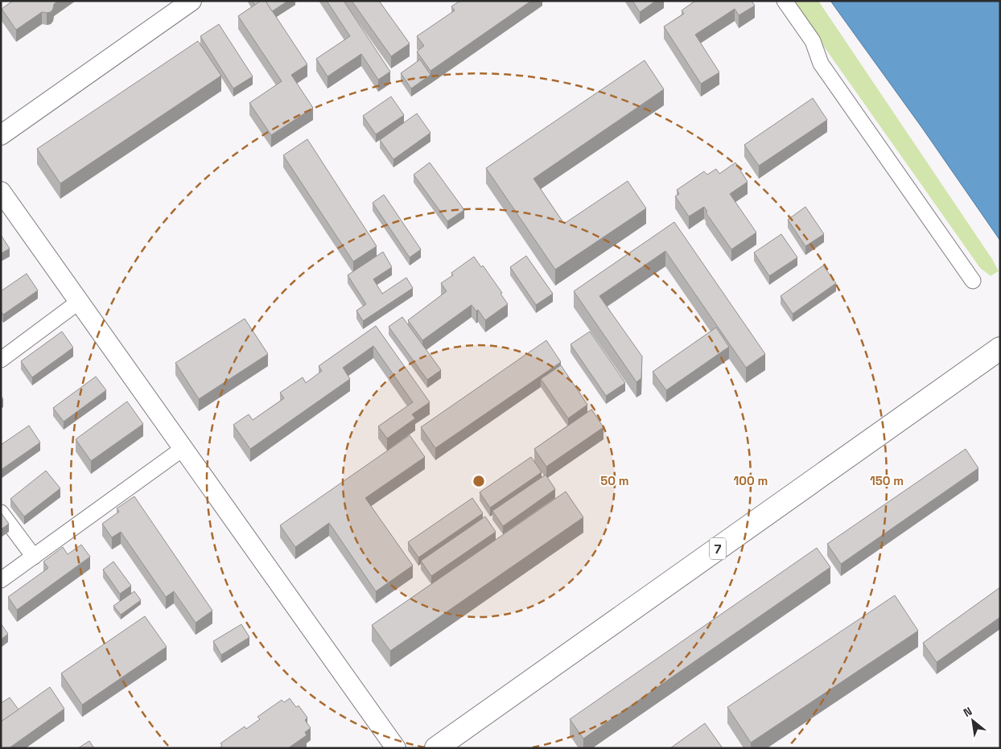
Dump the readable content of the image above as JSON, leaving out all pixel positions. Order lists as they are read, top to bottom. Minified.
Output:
{"streets":{"highway":["7"]},"north":"top left","rings":["50 m","100 m","150 m"]}
